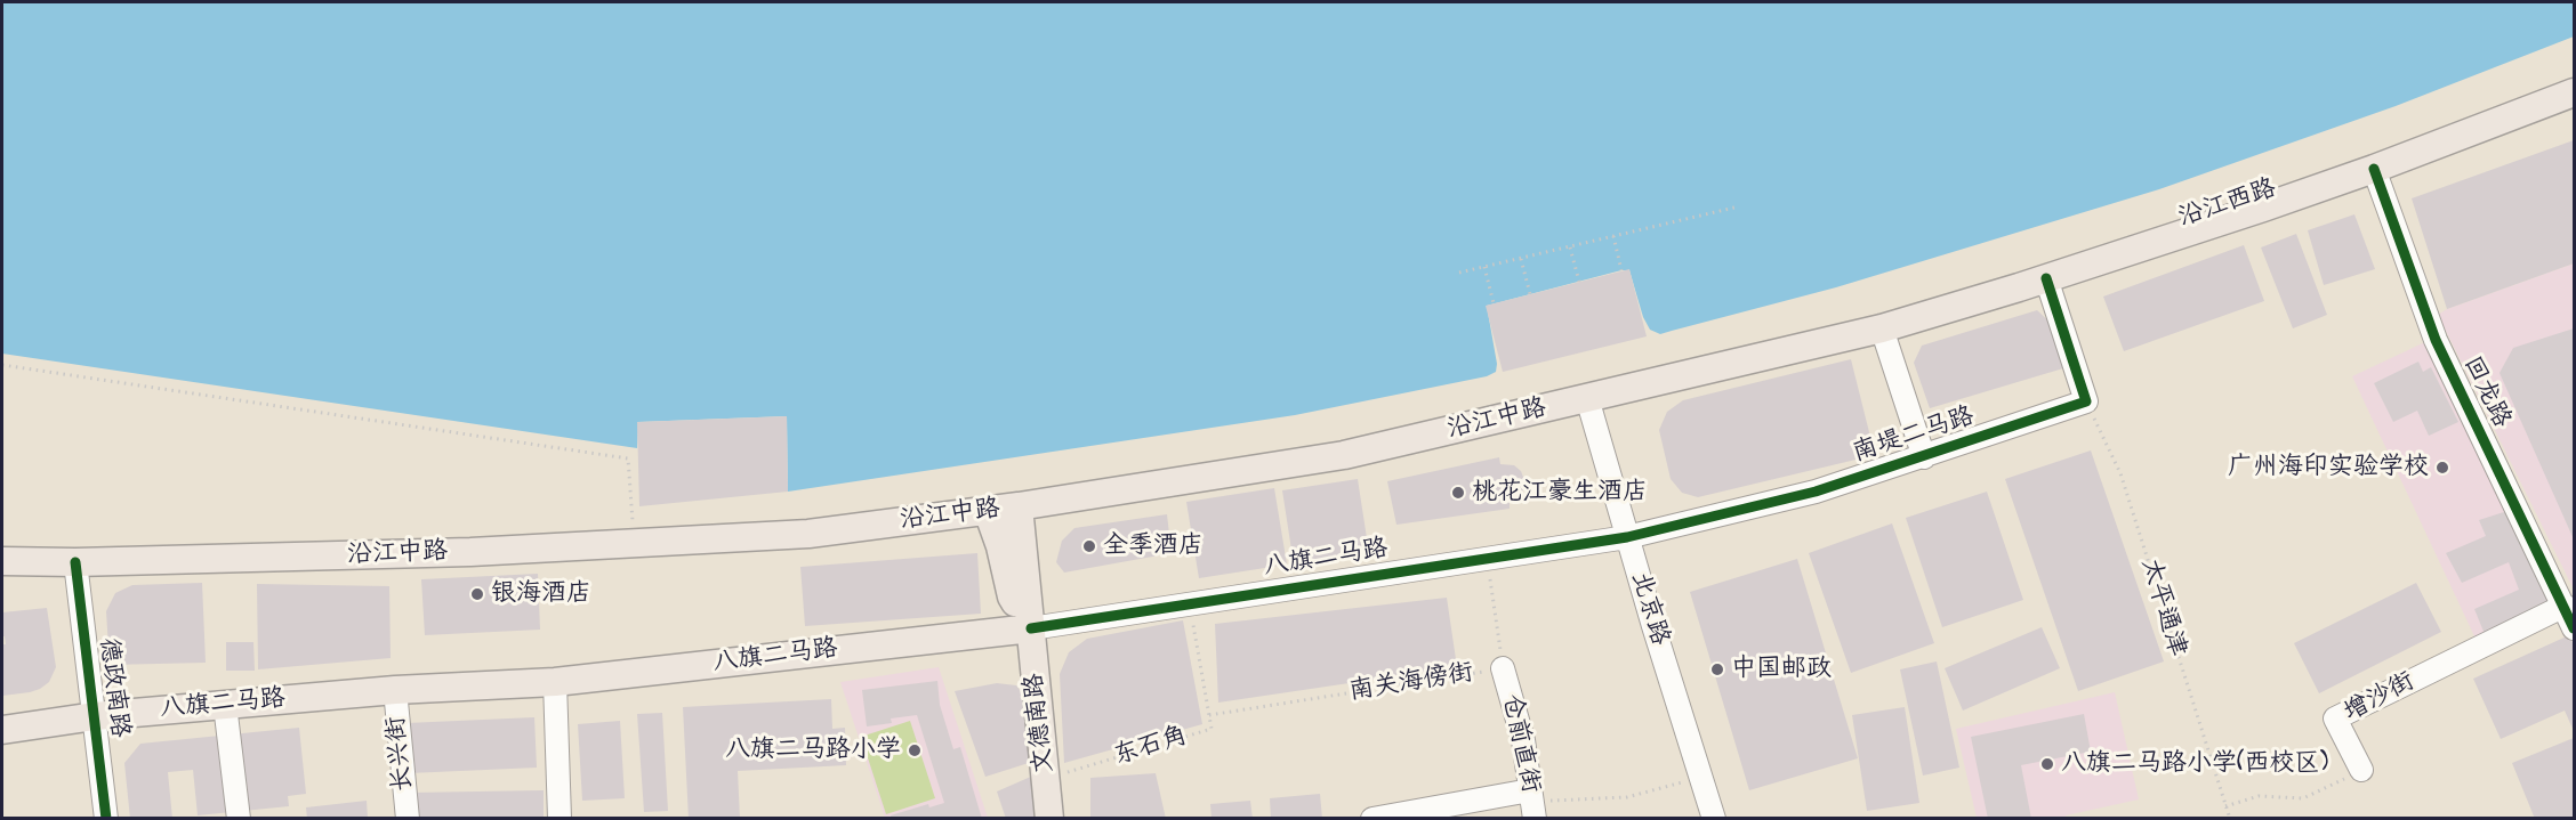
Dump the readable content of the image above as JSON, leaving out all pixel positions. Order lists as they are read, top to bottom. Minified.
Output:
{"streets":{"main road":["沿江西路","沿江中路","八旗二马路","文德南路"],"street":["回龙路","南堤二马路","北京路","德政南路","增沙街","仓前直街","长兴街"],"path":["太平通津","南关海傍街","东石角"]},"crossings":[["沿江西路","回龙路"],["沿江西路","沿江中路"],["回龙路","增沙街"],["沿江中路","北京路"],["沿江中路","德政南路"],["沿江中路","文德南路"],["南堤二马路","八旗二马路"],["南堤二马路","太平通津"],["南堤二马路","北京路"],["八旗二马路","北京路"],["八旗二马路","南关海傍街"],["八旗二马路","德政南路"],["八旗二马路","文德南路"],["八旗二马路","东石角"],["八旗二马路","长兴街"],["南关海傍街","仓前直街"],["南关海傍街","东石角"],["文德南路","东石角"]],"places":["广州海印实验学校","桃花江豪生酒店","全季酒店","银海酒店","中国邮政","八旗二马路小学","八旗二马路小学(西校区)"]}
